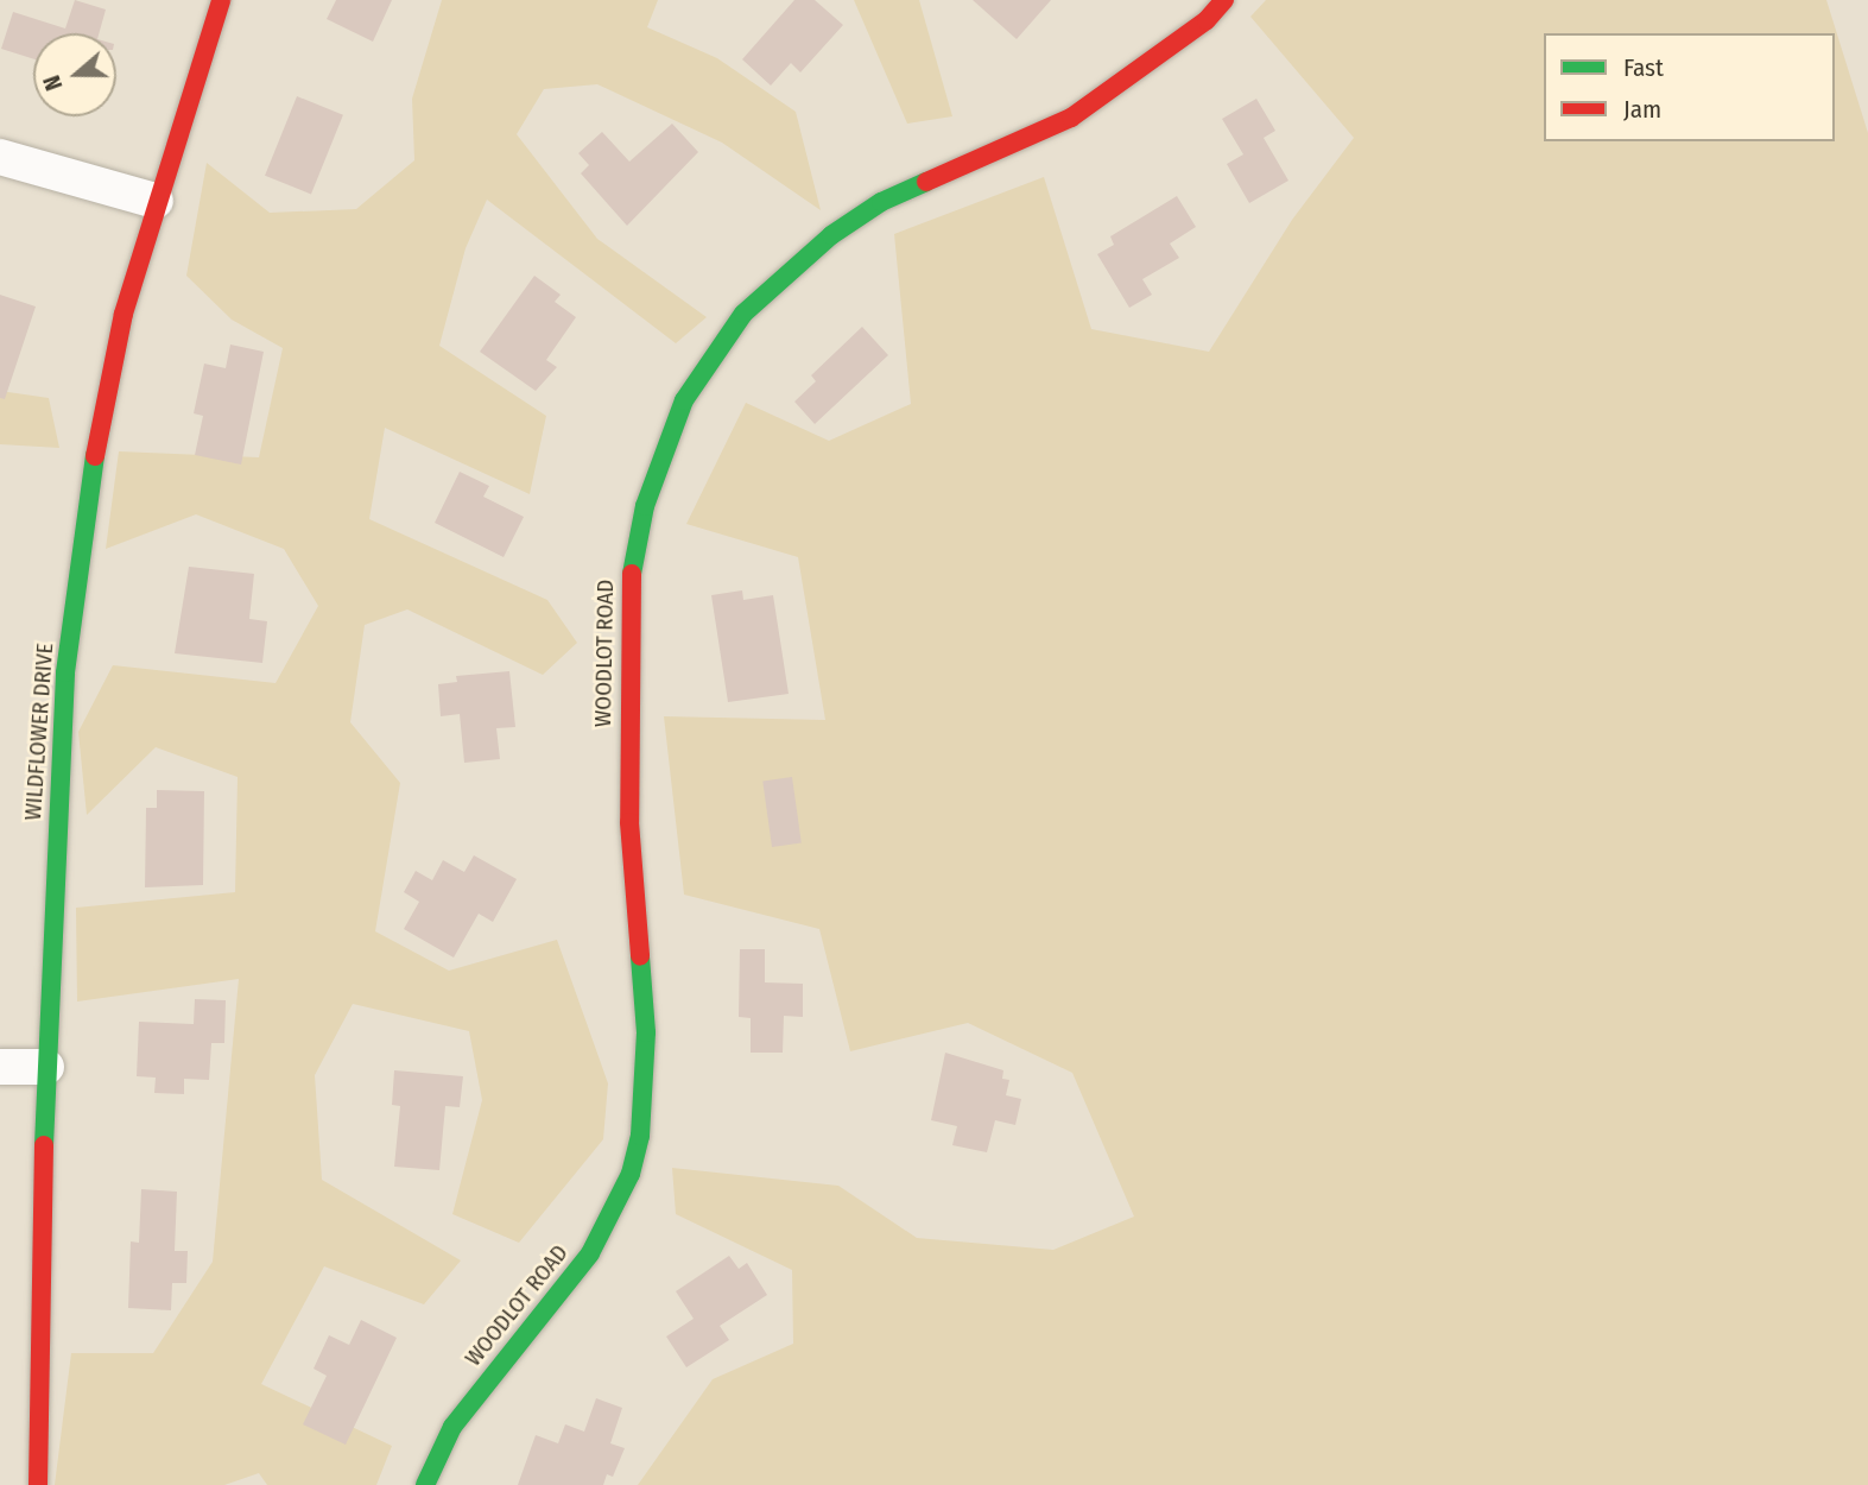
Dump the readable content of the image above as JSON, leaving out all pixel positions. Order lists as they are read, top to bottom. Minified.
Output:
{"streets":{"street":["WOODLOT ROAD","WILDFLOWER DRIVE"]},"legend":["Fast","Jam"],"north":"left"}
